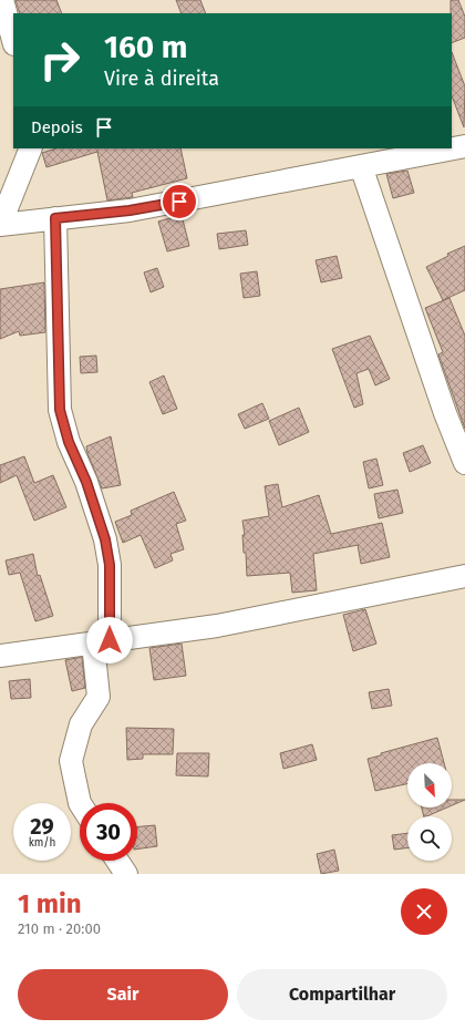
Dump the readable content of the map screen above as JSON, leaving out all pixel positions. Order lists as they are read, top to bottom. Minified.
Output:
{"north":"bottom right","page":{"turn":["160 m","Vire à direita"],"then":"Depois","speed":"29 km/h","limit":"30","heading":["1 min","210 m · 20:00"],"buttons":["Sair","Compartilhar"]}}
